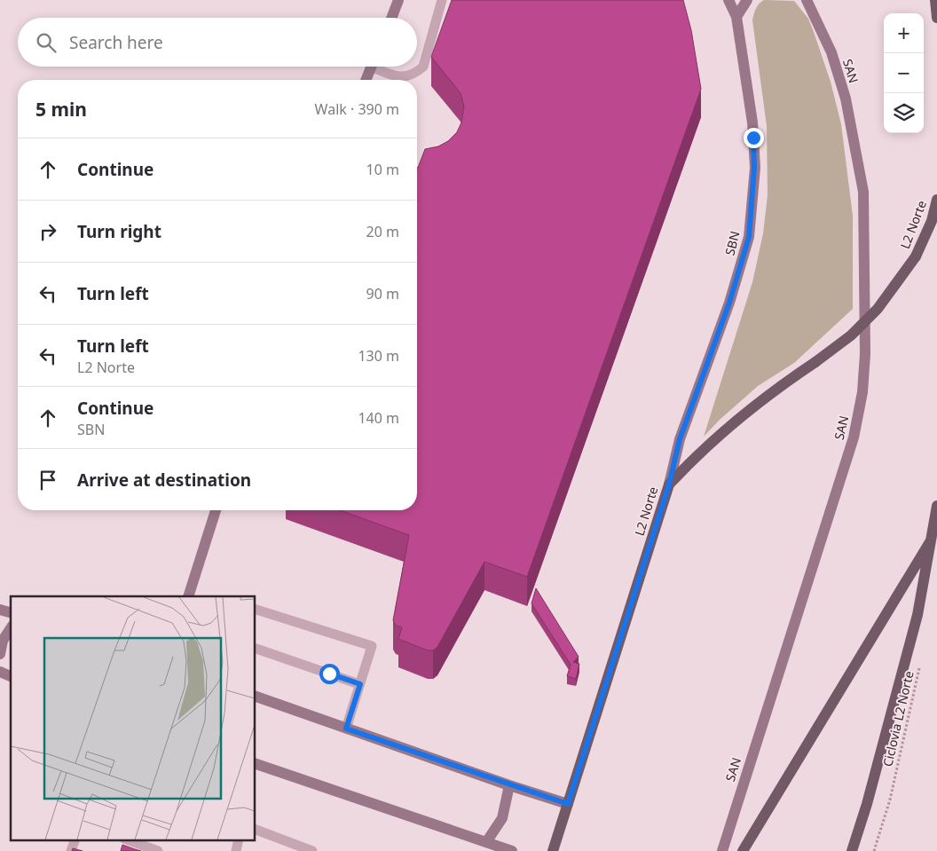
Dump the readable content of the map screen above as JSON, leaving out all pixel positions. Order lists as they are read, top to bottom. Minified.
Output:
{"streets":{"main road":["SAN","L2 Norte","SBN"],"path":["Ciclovia L2 Norte"]},"crossings":[["L2 Norte","SBN"]],"page":{"map_buttons":["+","−"],"search":"Search here","heading":["5 min","Walk · 390 m"],"list":[["Continue","10 m"],["Turn right","20 m"],["Turn left","90 m"],["Turn left","L2 Norte","130 m"],["Continue","SBN","140 m"],"Arrive at destination"]}}
